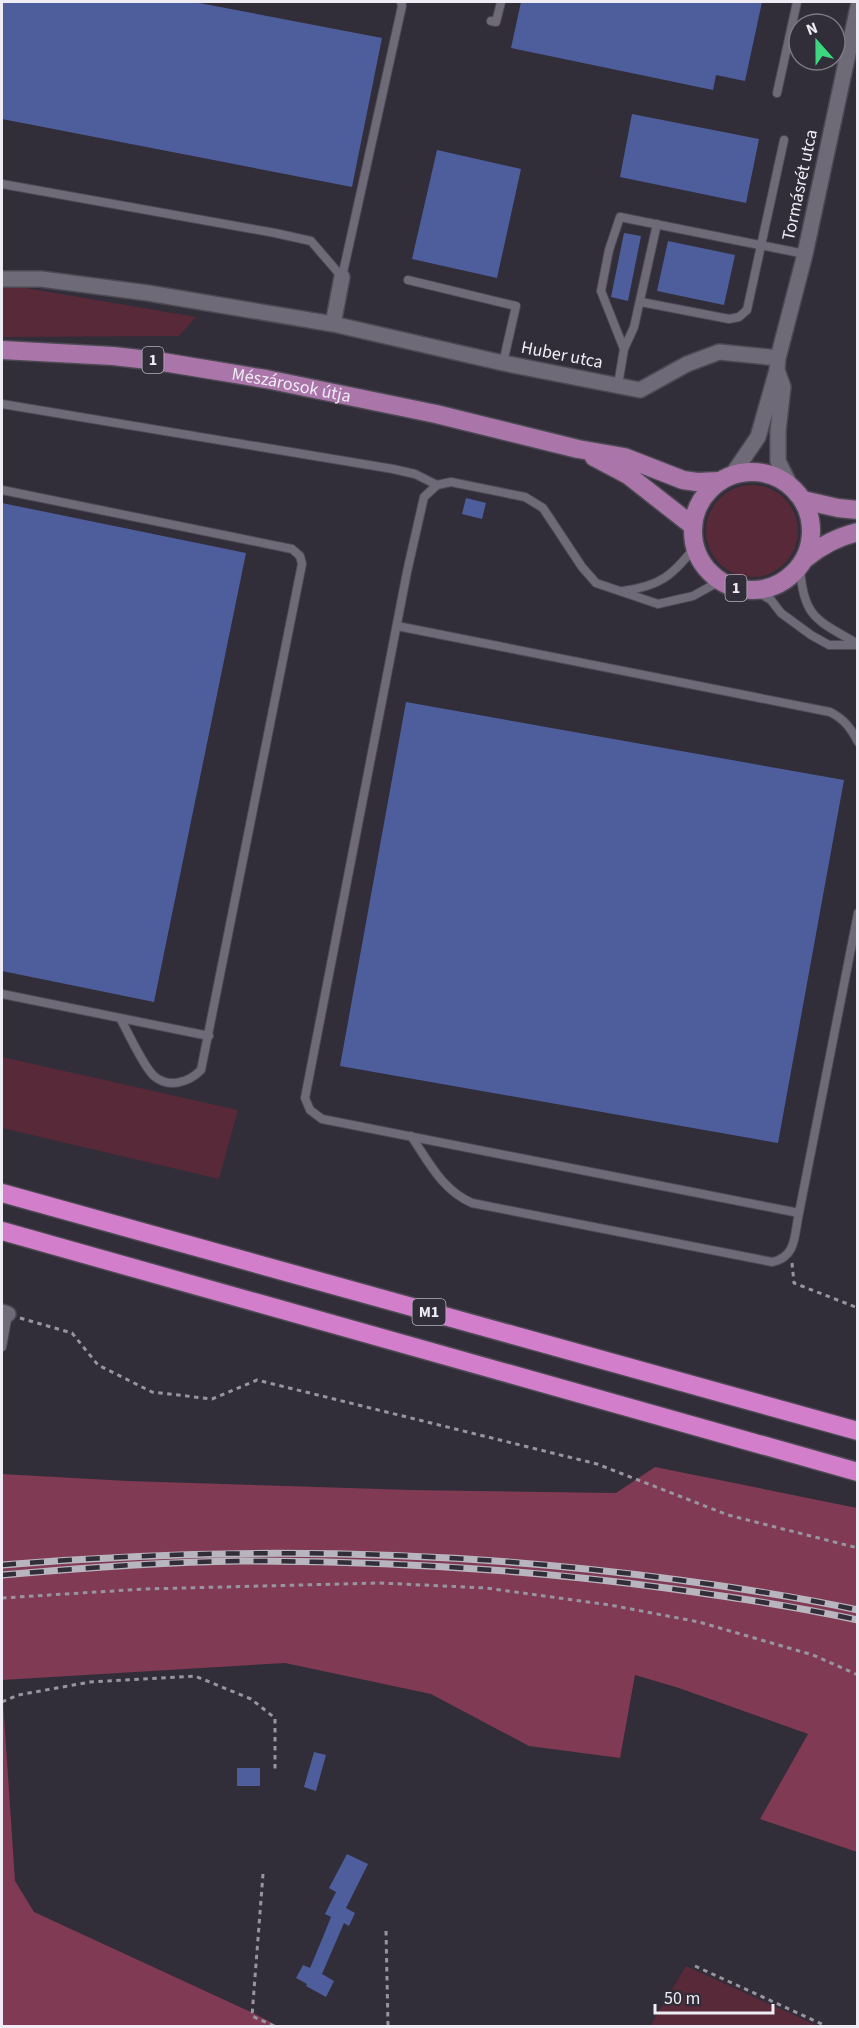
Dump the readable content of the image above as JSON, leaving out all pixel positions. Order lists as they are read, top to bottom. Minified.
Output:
{"streets":{"highway":["M1"],"main road":["1","Mészárosok útja"],"street":["Tormásrét utca","Huber utca"]},"crossings":[["Tormásrét utca","Huber utca"],["Tormásrét utca","1"],["Tormásrét utca","Mészárosok útja"],["1","Mészárosok útja"]],"scale_bar":"50 m","north":"top"}
